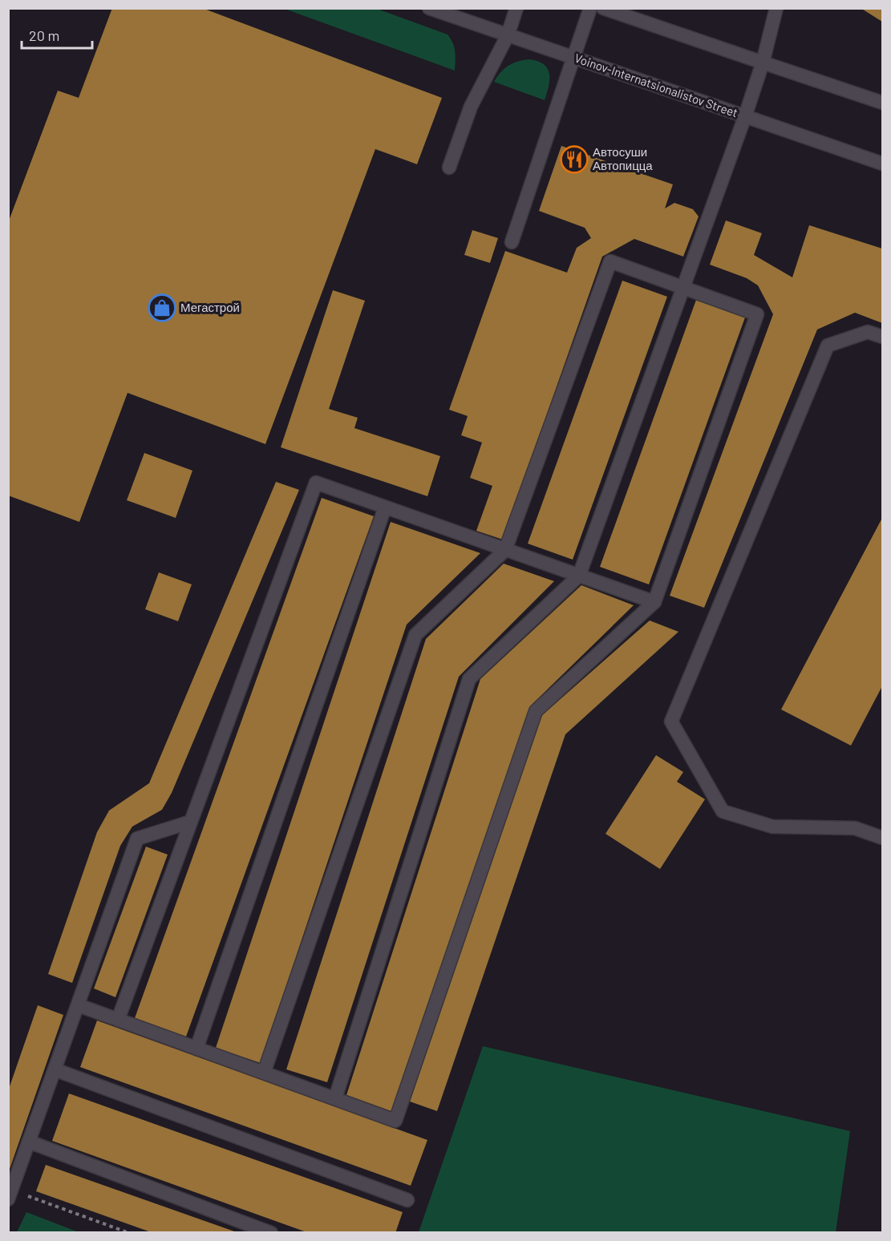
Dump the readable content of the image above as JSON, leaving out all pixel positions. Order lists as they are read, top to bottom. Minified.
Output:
{"streets":{"street":["Voinov-Internatsionalistov Street"]},"places":{"restaurant":["Автосуши Автопицца"],"shop":["Мегастрой"]},"scale_bar":"20 m"}
